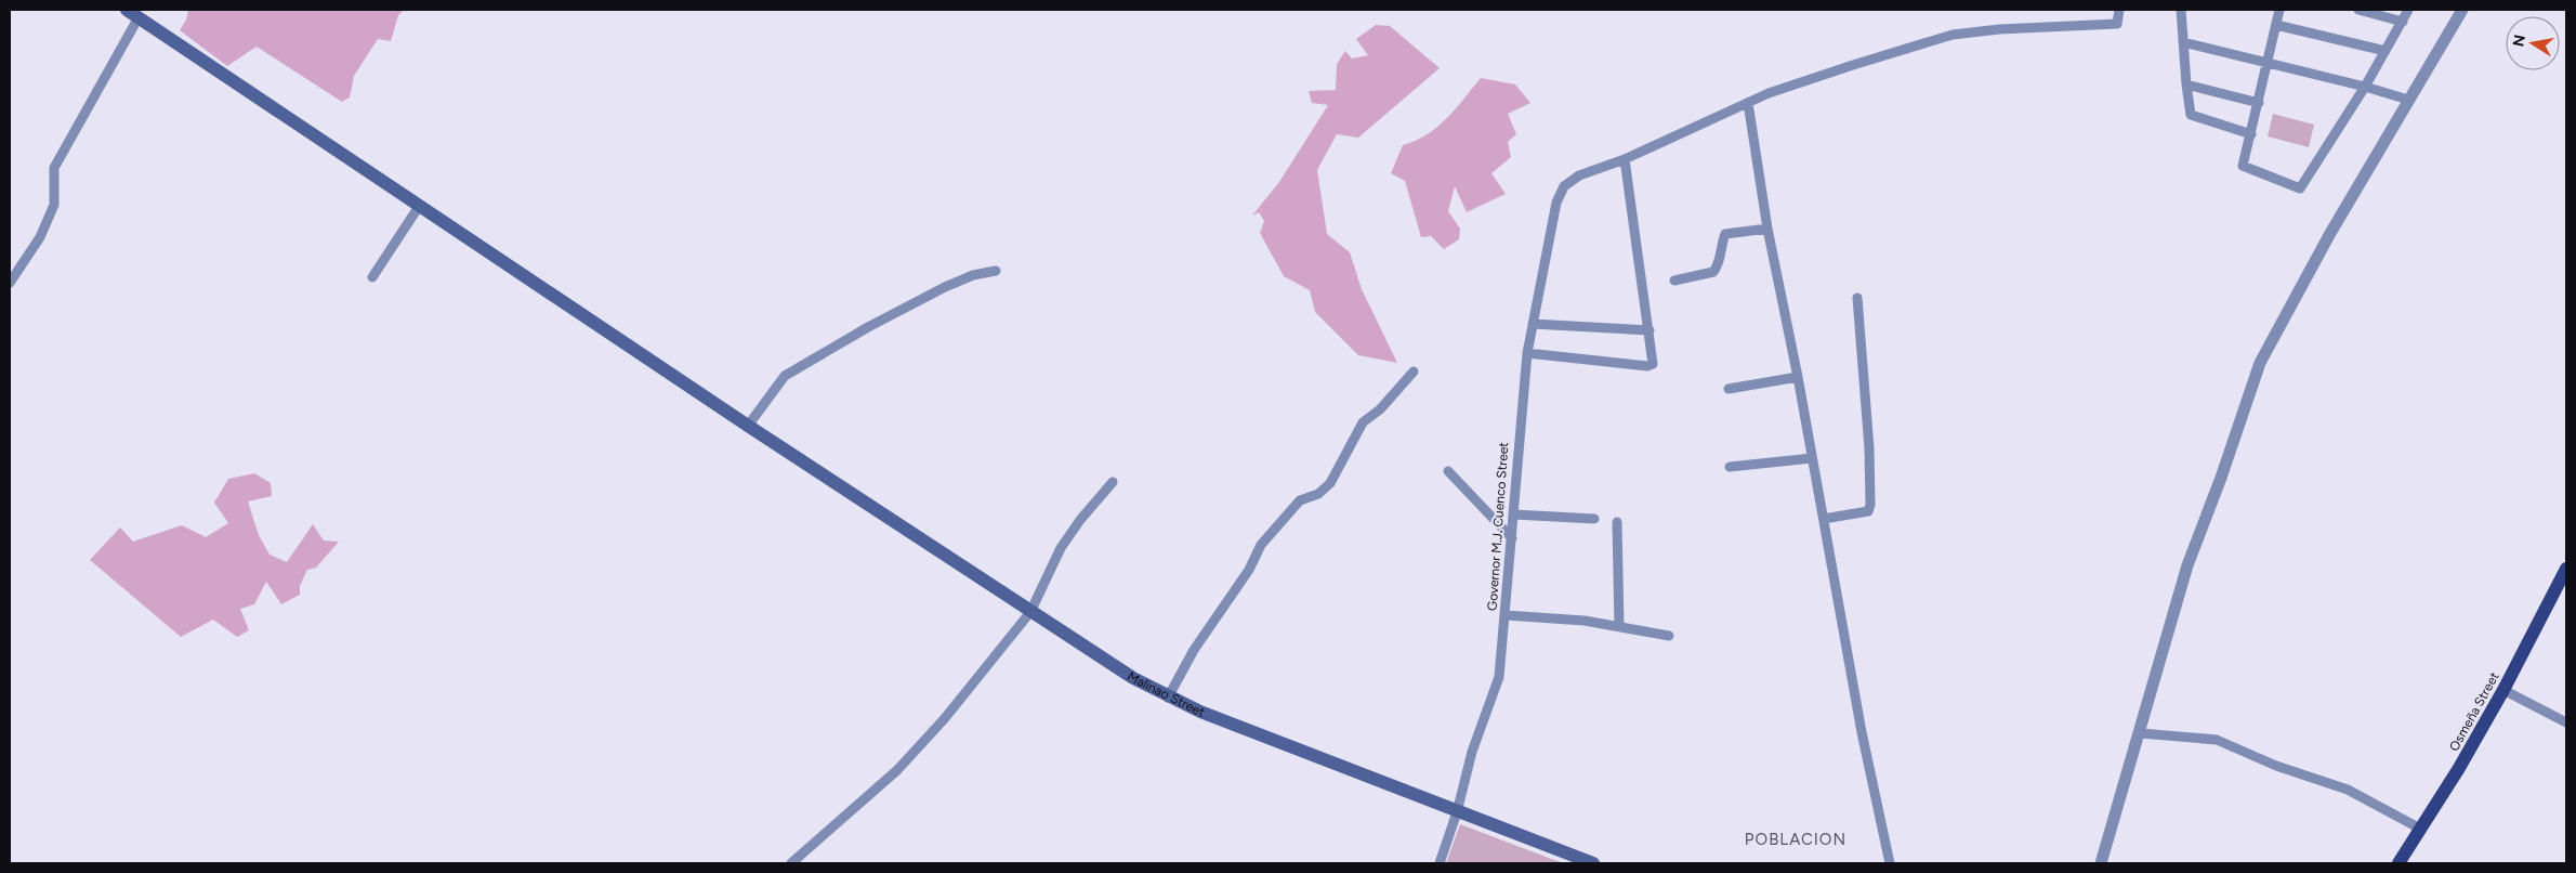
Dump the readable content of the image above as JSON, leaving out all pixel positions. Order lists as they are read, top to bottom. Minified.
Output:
{"streets":{"main road":["Malinao Street","Osmeña Street"],"street":["Governor M.J. Cuenco Street"]},"crossings":[["Governor M.J. Cuenco Street","Malinao Street"]],"districts":["POBLACION"],"north":"left"}
